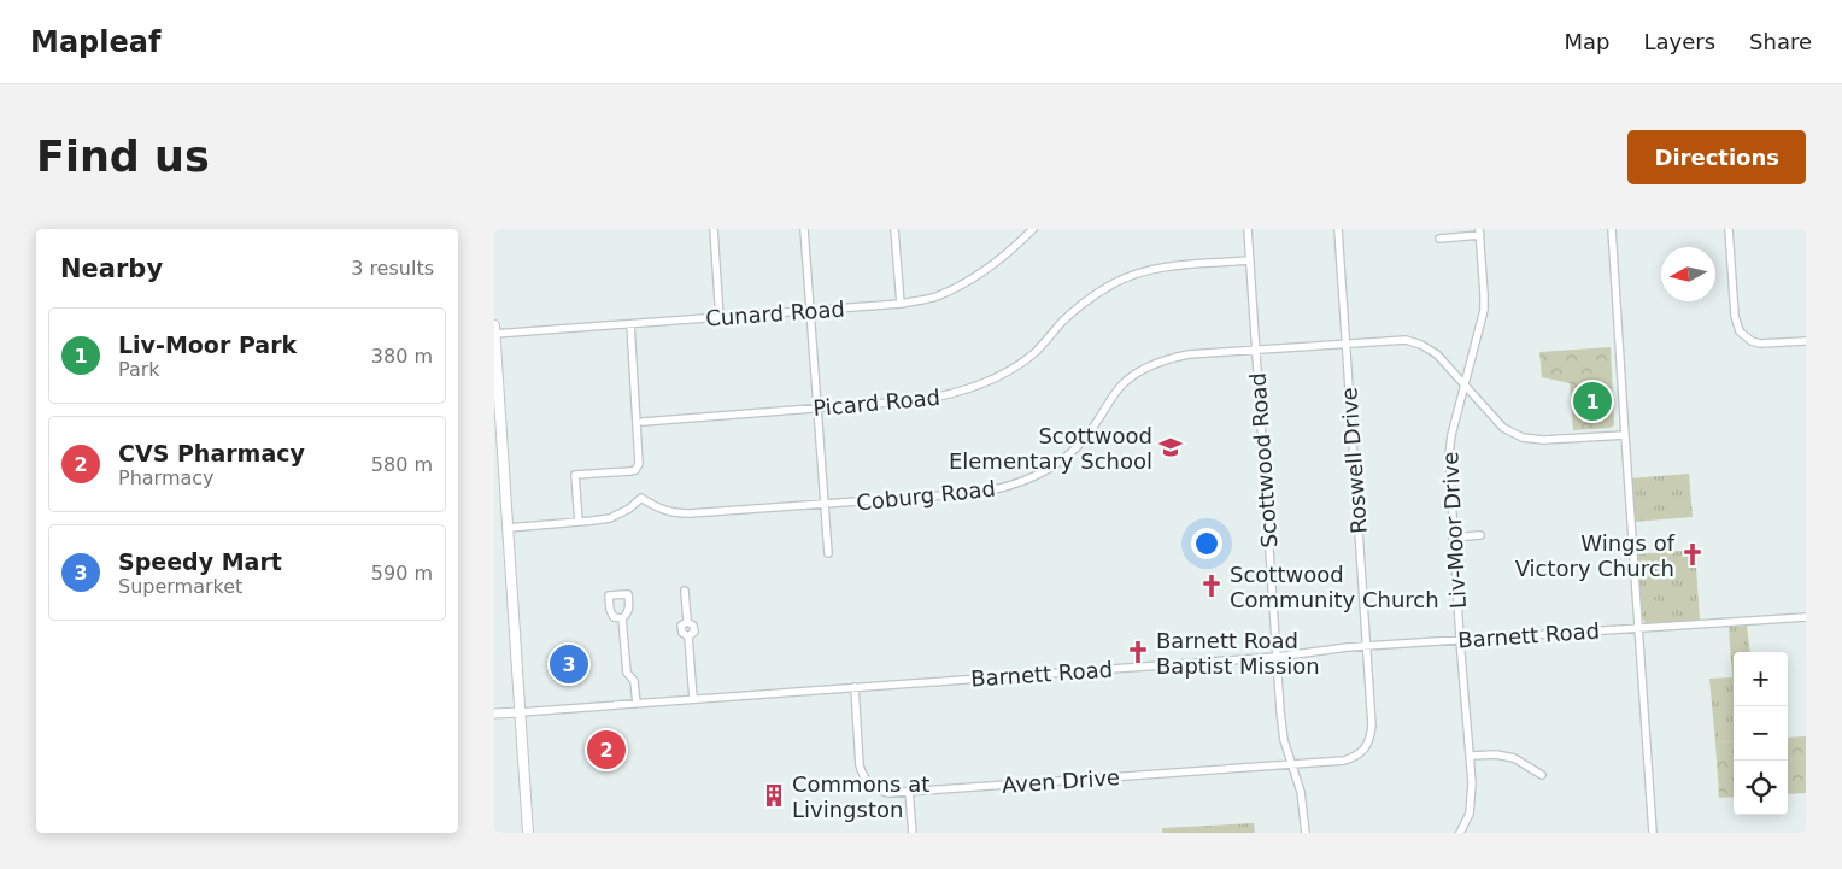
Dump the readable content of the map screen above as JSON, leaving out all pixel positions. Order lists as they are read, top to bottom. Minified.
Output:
{"streets":{"street":["Cunard Road","Picard Road","Scottwood Road","Roswell Drive","Coburg Road","Liv-Moor Drive","Barnett Road","Aven Drive"]},"crossings":[["Picard Road","Scottwood Road"],["Scottwood Road","Coburg Road"],["Scottwood Road","Barnett Road"],["Scottwood Road","Aven Drive"],["Roswell Drive","Coburg Road"],["Roswell Drive","Barnett Road"],["Roswell Drive","Aven Drive"],["Coburg Road","Liv-Moor Drive"],["Liv-Moor Drive","Barnett Road"],["Barnett Road","Aven Drive"]],"places":{"school or university":["Scottwood Elementary School"],"church":["Wings of Victory Church","Scottwood Community Church","Barnett Road Baptist Mission"],"building":["Commons at Livingston"]},"north":"left","page":{"header":"Mapleaf","nav":["Map","Layers","Share"],"buttons":"Directions","title":"Find us","heading":["Nearby","3 results"],"list":[{"mark":"1","name":"Liv-Moor Park","note":"Park","value":"380 m"},{"mark":"2","name":"CVS Pharmacy","note":"Pharmacy","value":"580 m"},{"mark":"3","name":"Speedy Mart","note":"Supermarket","value":"590 m"}],"pins":["1","3","2"],"map_buttons":["+","−"]}}
